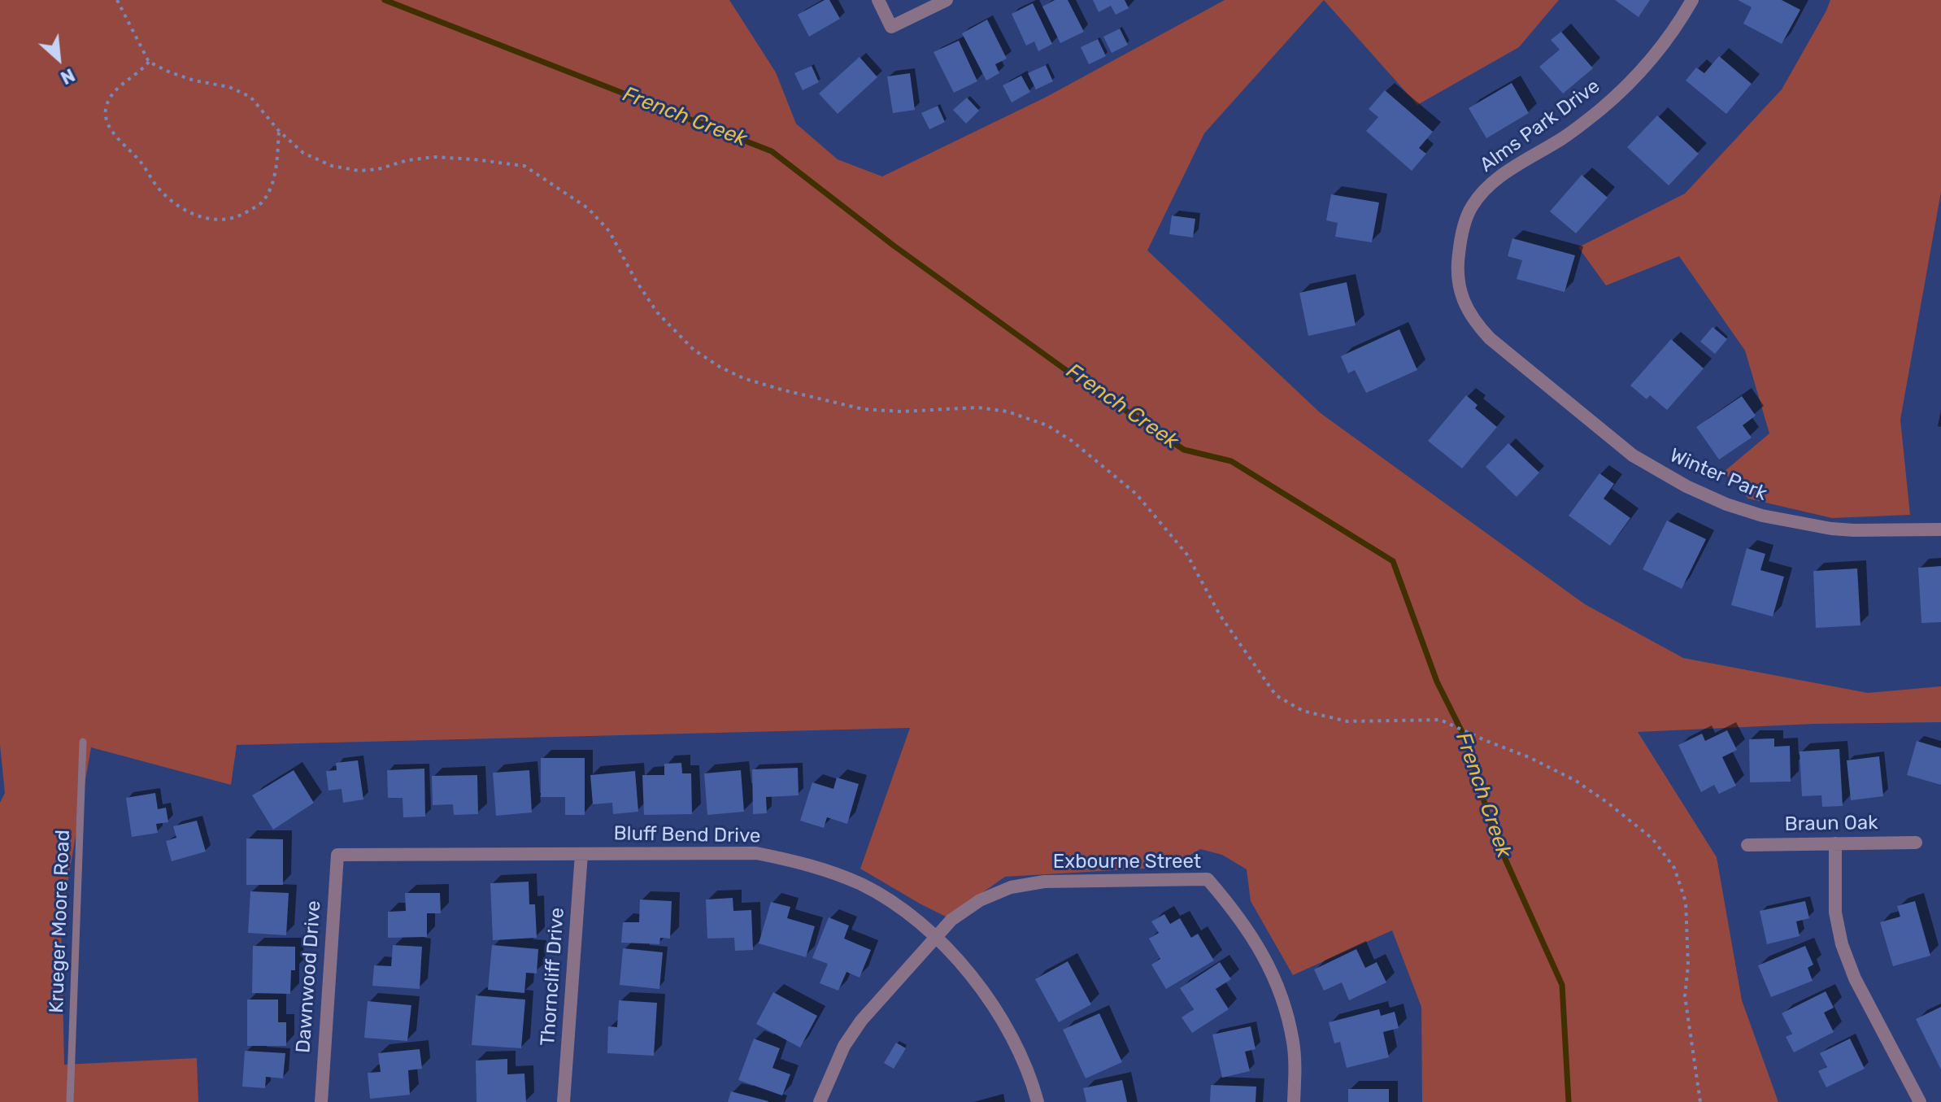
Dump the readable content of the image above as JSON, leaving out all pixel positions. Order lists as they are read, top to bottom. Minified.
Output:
{"streets":{"street":["Alms Park Drive","Winter Park","Braun Oak","Bluff Bend Drive","Exbourne Street","Dawnwood Drive","Thorncliff Drive"],"lane":["Krueger Moore Road"]},"crossings":[["Alms Park Drive","Winter Park"],["Bluff Bend Drive","Exbourne Street"],["Bluff Bend Drive","Dawnwood Drive"],["Bluff Bend Drive","Thorncliff Drive"]],"water":["French Creek"],"north":"bottom right"}
